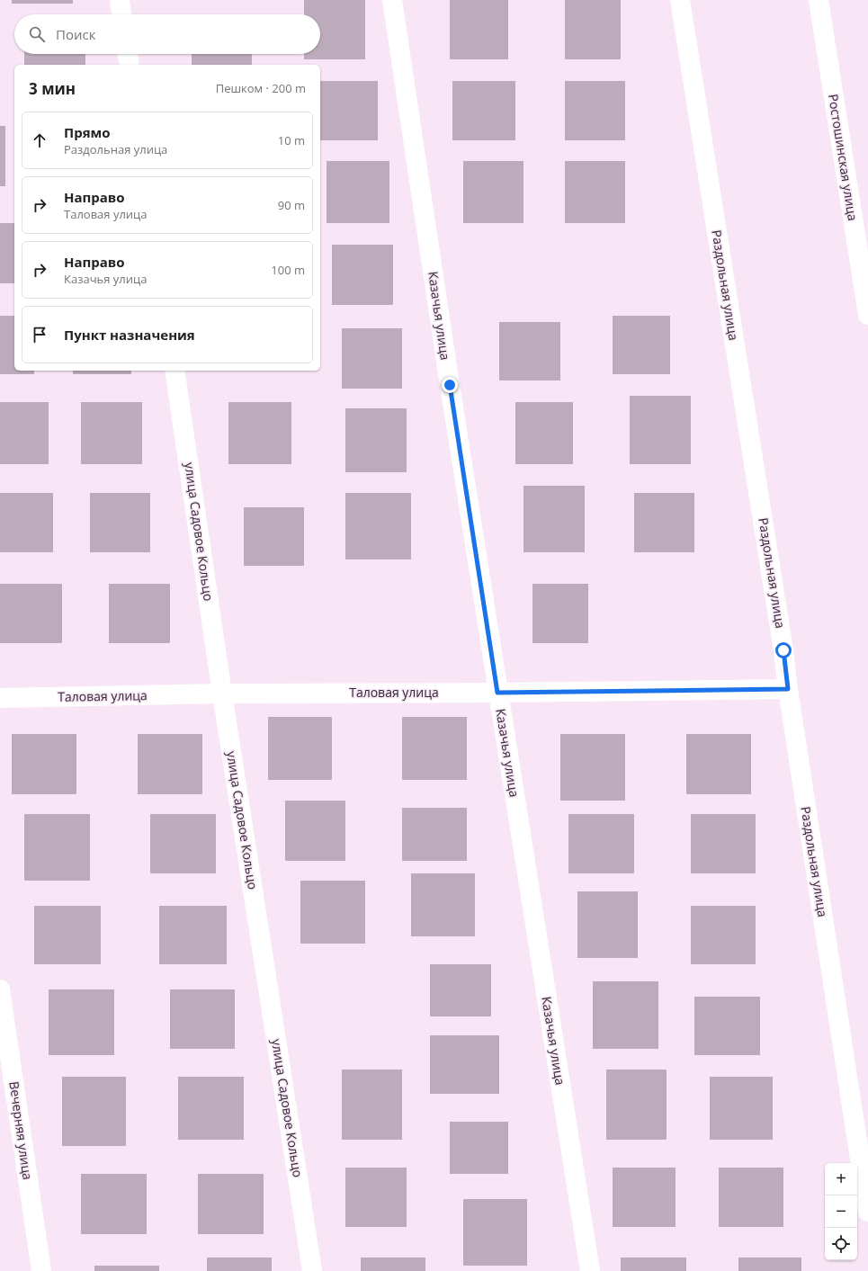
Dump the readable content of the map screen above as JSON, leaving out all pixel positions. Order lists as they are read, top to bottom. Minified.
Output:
{"streets":{"street":["Ростошинская улица","Раздольная улица","Казачья улица","улица Садовое Кольцо","Таловая улица","Вечерняя улица"]},"crossings":[["Раздольная улица","Таловая улица"],["Казачья улица","Таловая улица"],["улица Садовое Кольцо","Таловая улица"]],"page":{"search":"Поиск","heading":["3 мин","Пешком · 200 m"],"list":[["Прямо","Раздольная улица","10 m"],["Направо","Таловая улица","90 m"],["Направо","Казачья улица","100 m"],"Пункт назначения"],"map_buttons":["+","−"]}}
